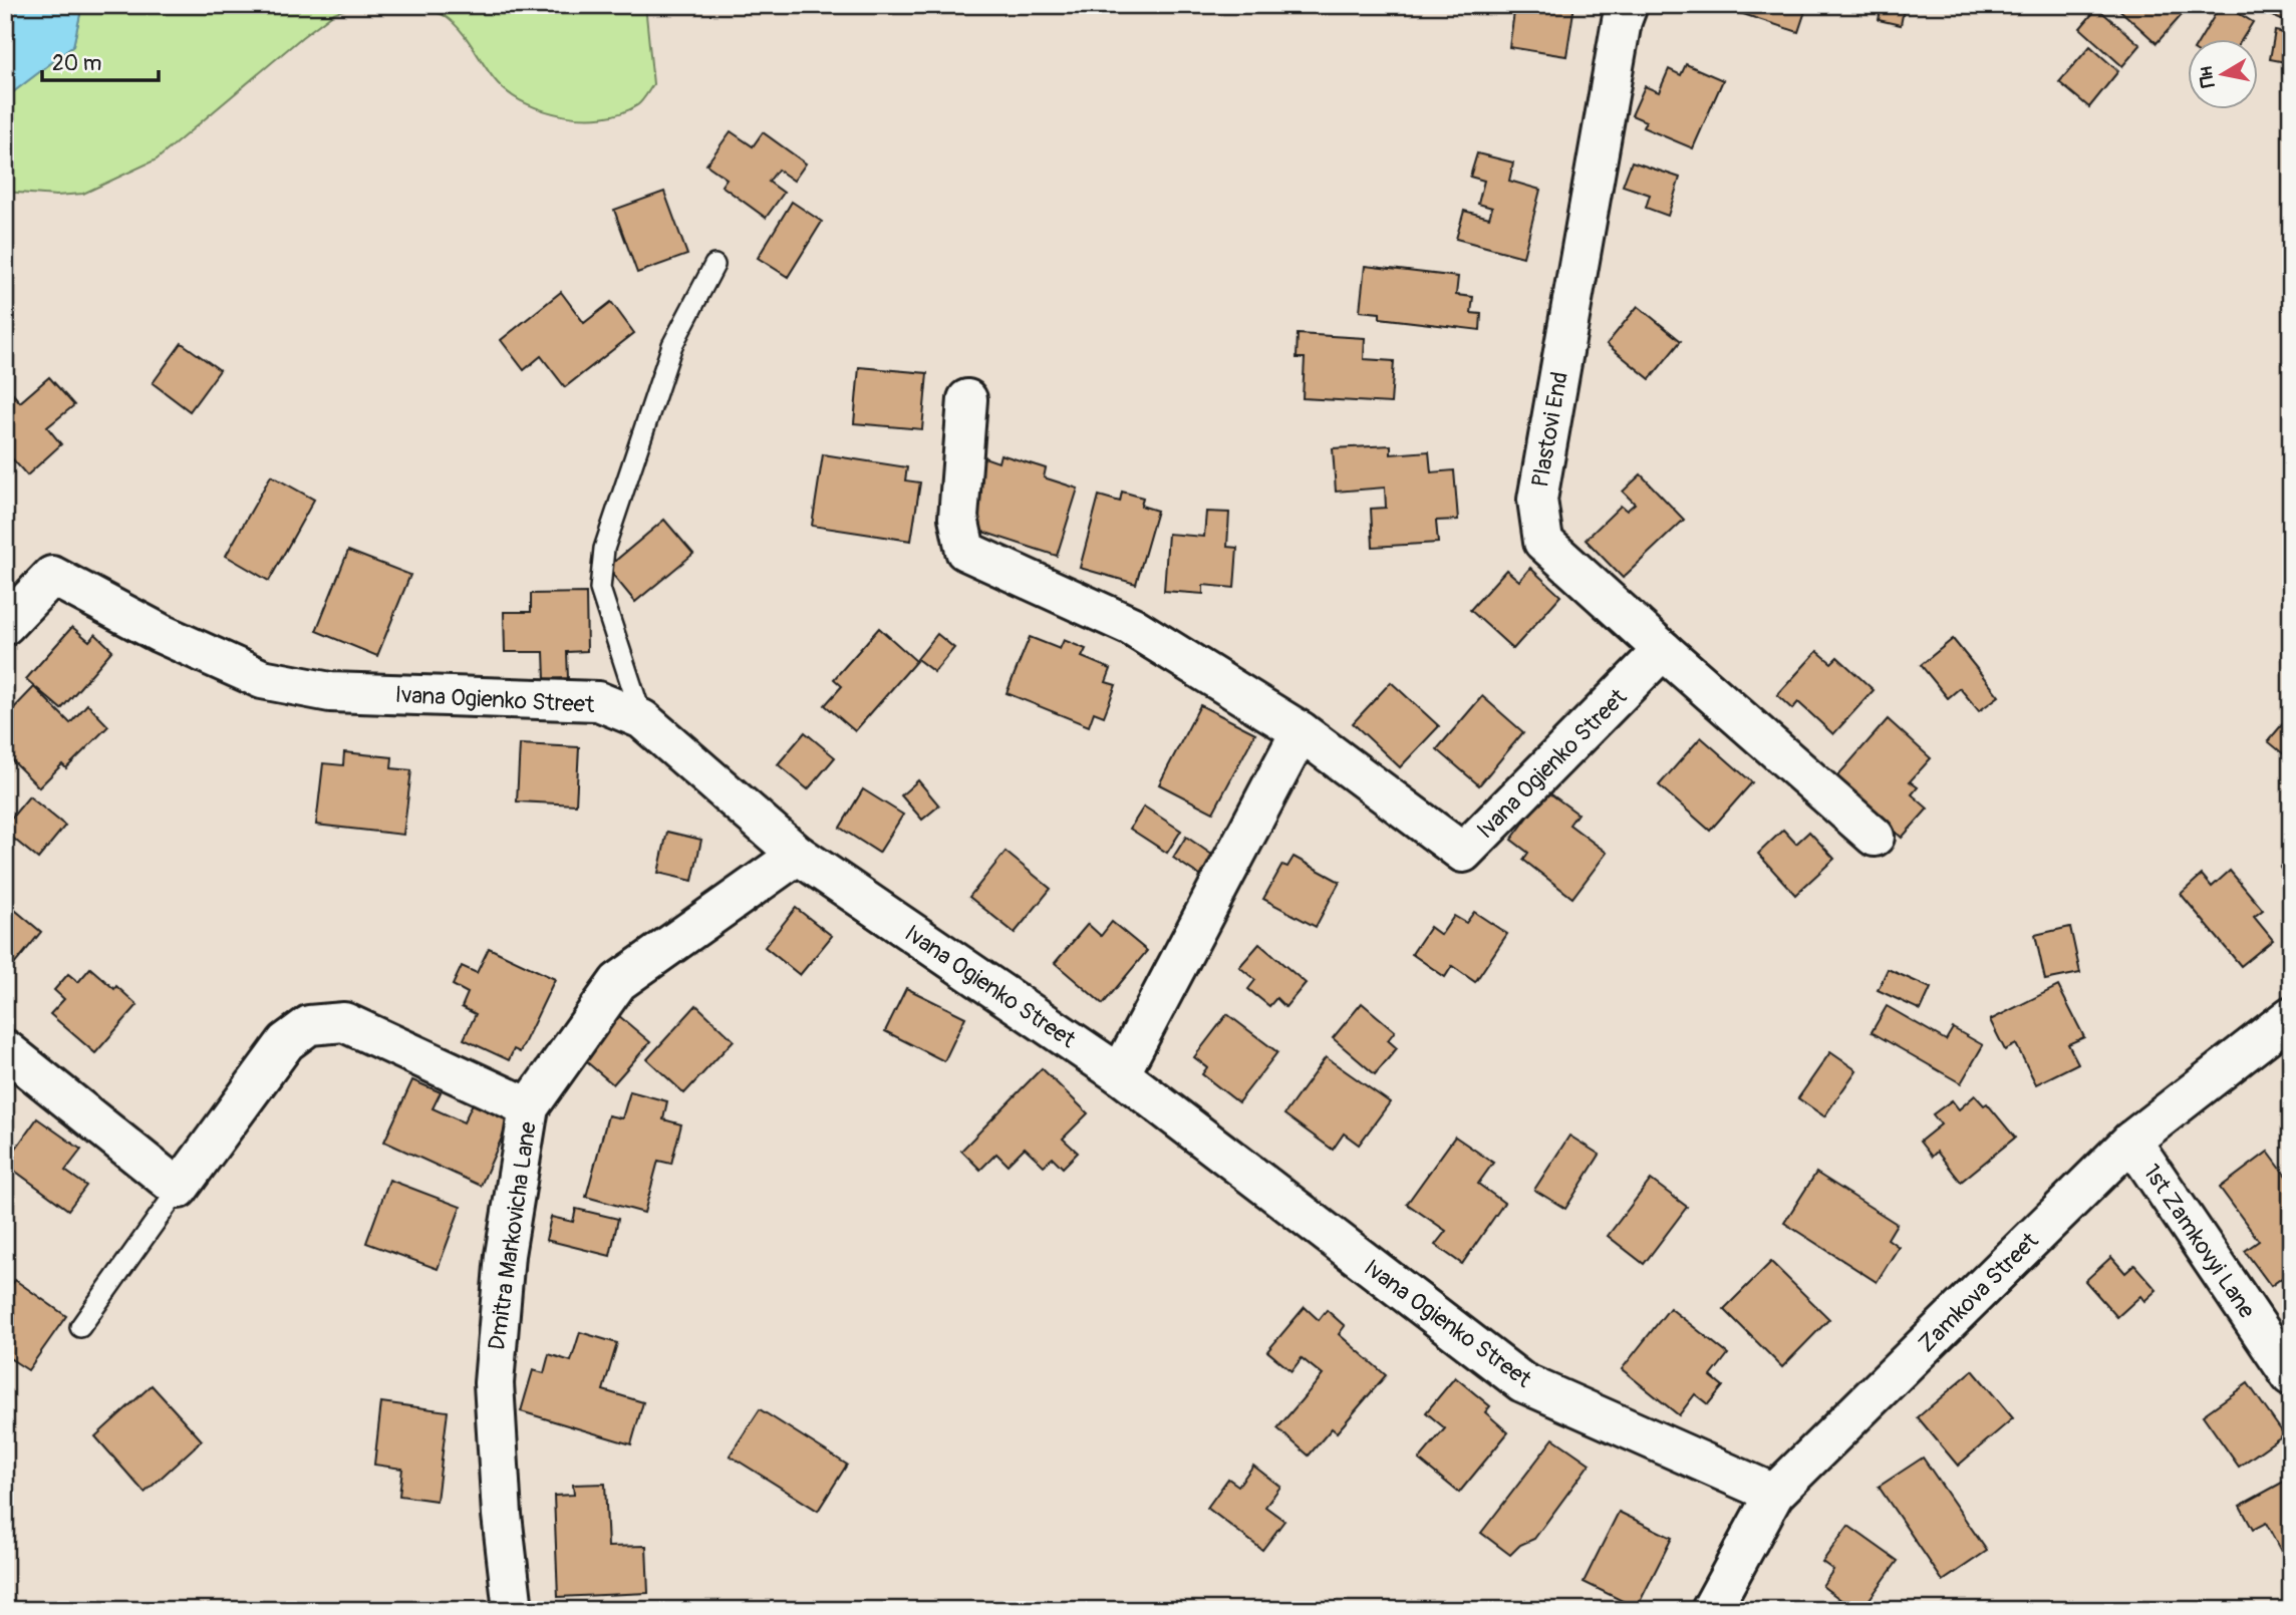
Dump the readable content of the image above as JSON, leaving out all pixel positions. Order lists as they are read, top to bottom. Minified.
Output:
{"streets":{"street":["Plastovi End","Ivana Ogienko Street","Dmitra Markovicha Lane","1st Zamkovyi Lane","Zamkova Street"]},"crossings":[["Plastovi End","Ivana Ogienko Street"],["Ivana Ogienko Street","Dmitra Markovicha Lane"],["Ivana Ogienko Street","Zamkova Street"],["1st Zamkovyi Lane","Zamkova Street"]],"scale_bar":"20 m","north":"left"}
